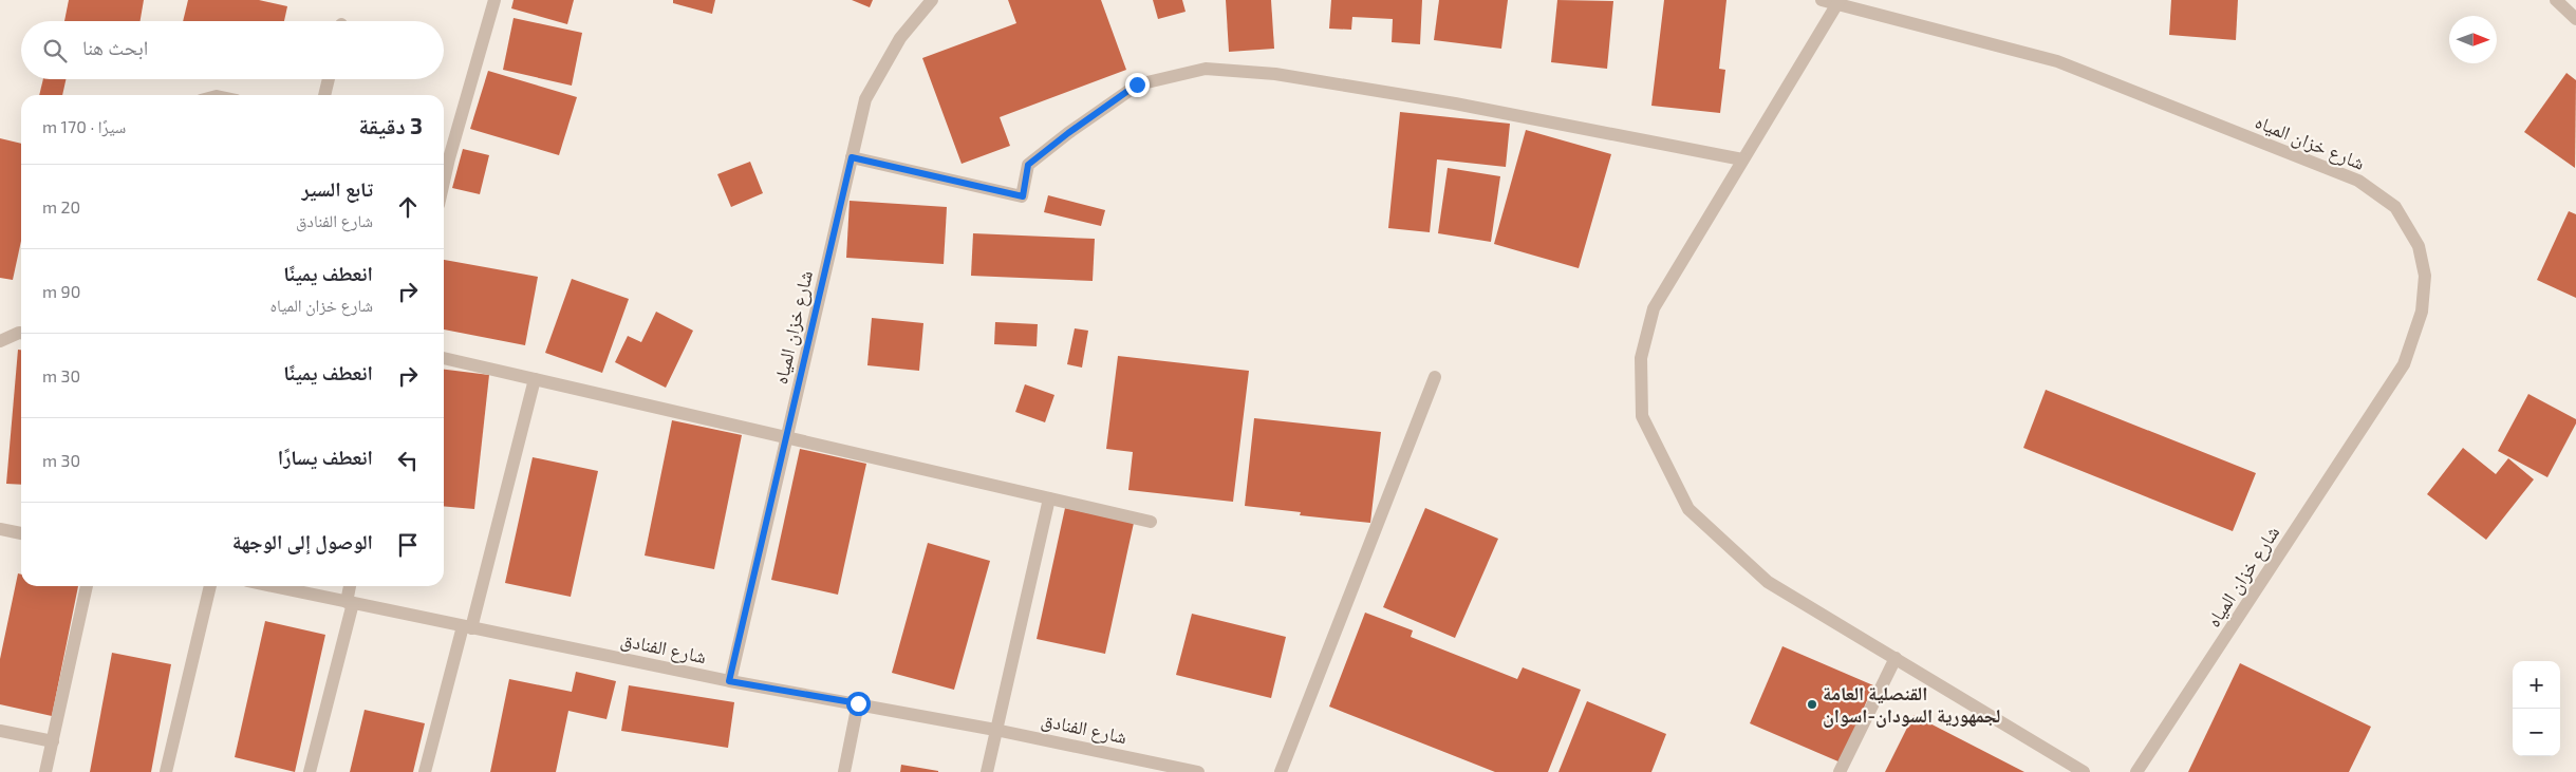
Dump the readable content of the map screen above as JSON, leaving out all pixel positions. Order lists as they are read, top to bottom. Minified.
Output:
{"streets":{"street":["شارع خزان المياه","شارع الفنادق"]},"crossings":[["شارع خزان المياه","شارع الفنادق"]],"places":["القنصلية العامة لجمهورية السودان-اسوان"],"north":"right","page":{"search":"ابحث هنا","heading":["3 دقيقة","سيرًا · 170 m"],"list":[["تابع السير","شارع الفنادق","20 m"],["انعطف يمينًا","شارع خزان المياه","90 m"],["انعطف يمينًا","30 m"],["انعطف يسارًا","30 m"],"الوصول إلى الوجهة"],"map_buttons":["+","−"]}}
